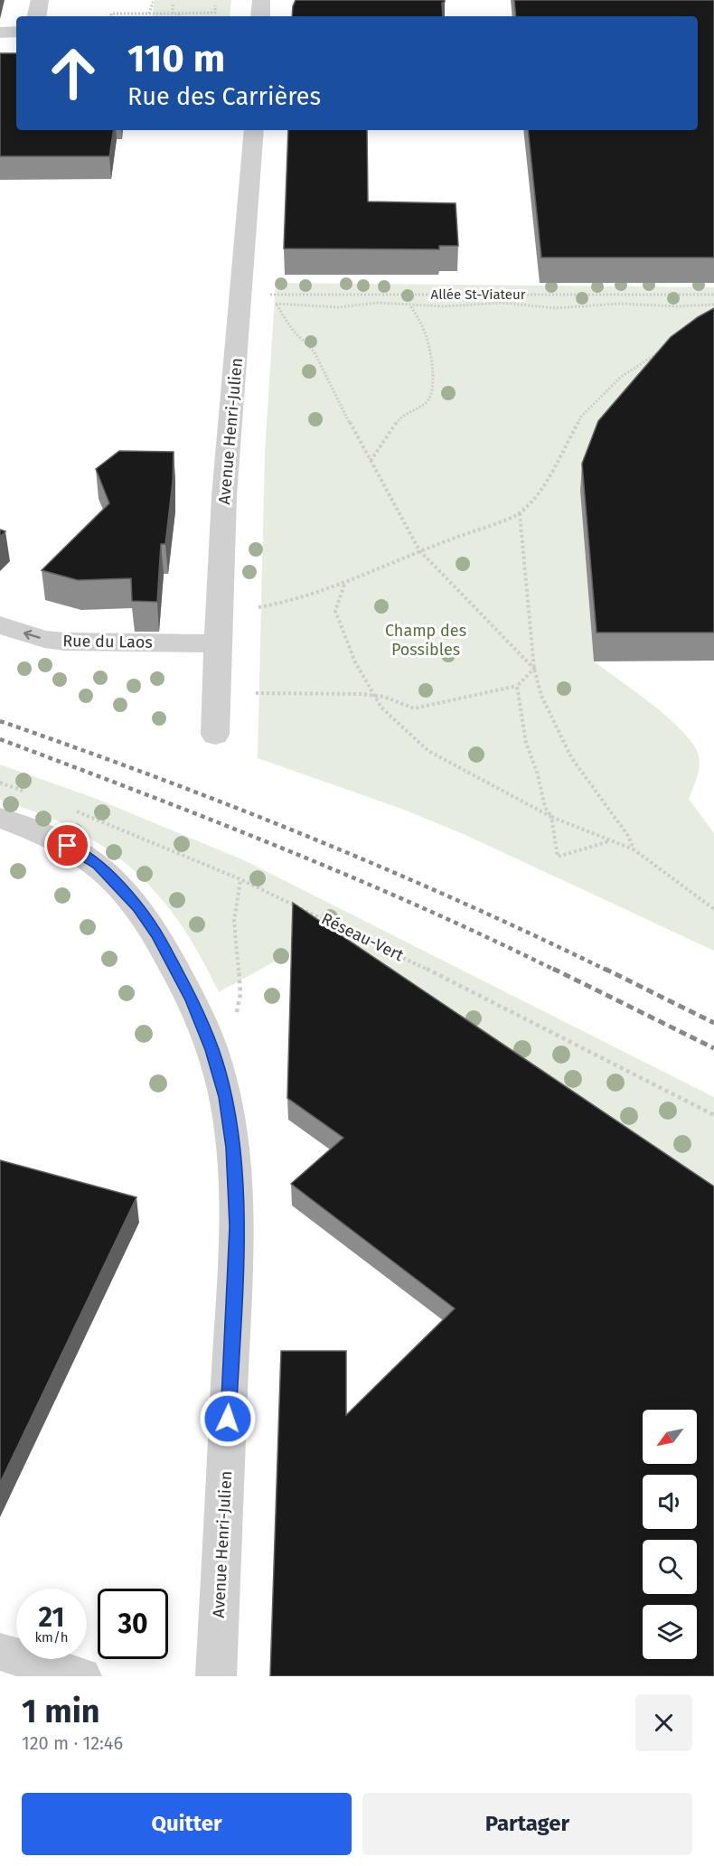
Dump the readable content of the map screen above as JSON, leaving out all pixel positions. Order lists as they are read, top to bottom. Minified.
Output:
{"streets":{"street":["Avenue Henri-Julien","Rue du Laos"],"path":["Allée St-Viateur","Réseau-Vert"]},"crossings":[["Allée St-Viateur","Avenue Henri-Julien"],["Avenue Henri-Julien","Rue du Laos"]],"one_way":["Rue du Laos"],"parks":["Champ des Possibles"],"north":"bottom left","page":{"turn":["110 m","Rue des Carrières"],"speed":"21 km/h","limit":"30","heading":["1 min","120 m · 12:46"],"buttons":["Quitter","Partager"]}}
